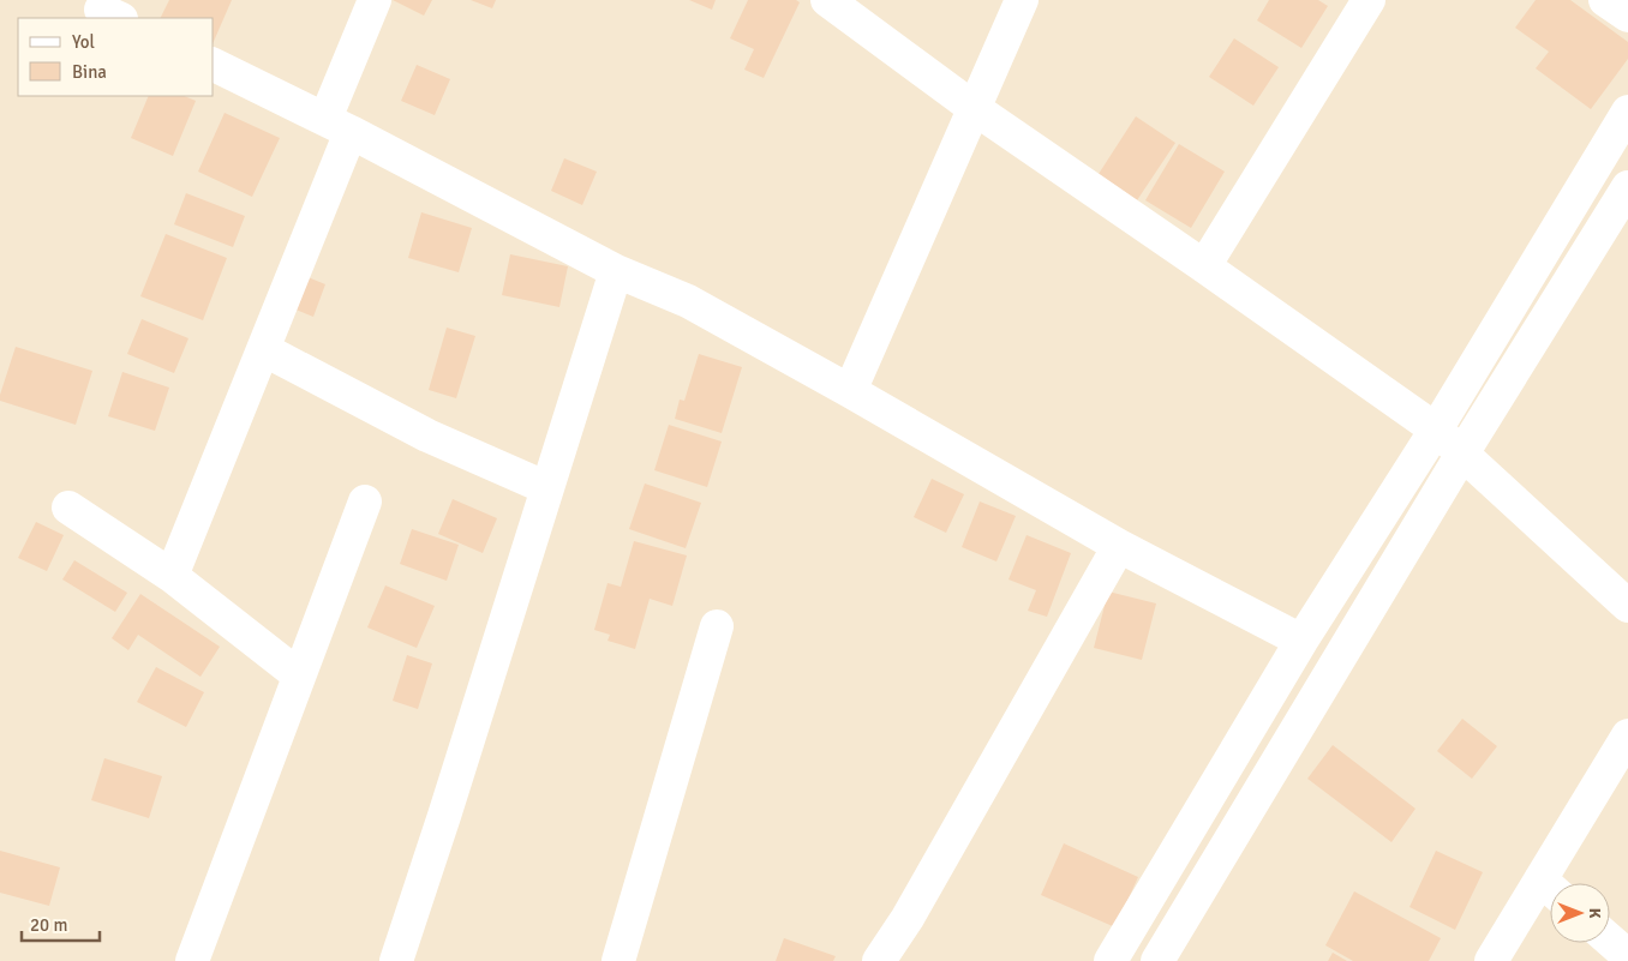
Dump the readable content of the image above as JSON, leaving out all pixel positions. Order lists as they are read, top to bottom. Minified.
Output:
{"legend":["Yol","Bina"],"scale_bar":"20 m","north":"right"}
